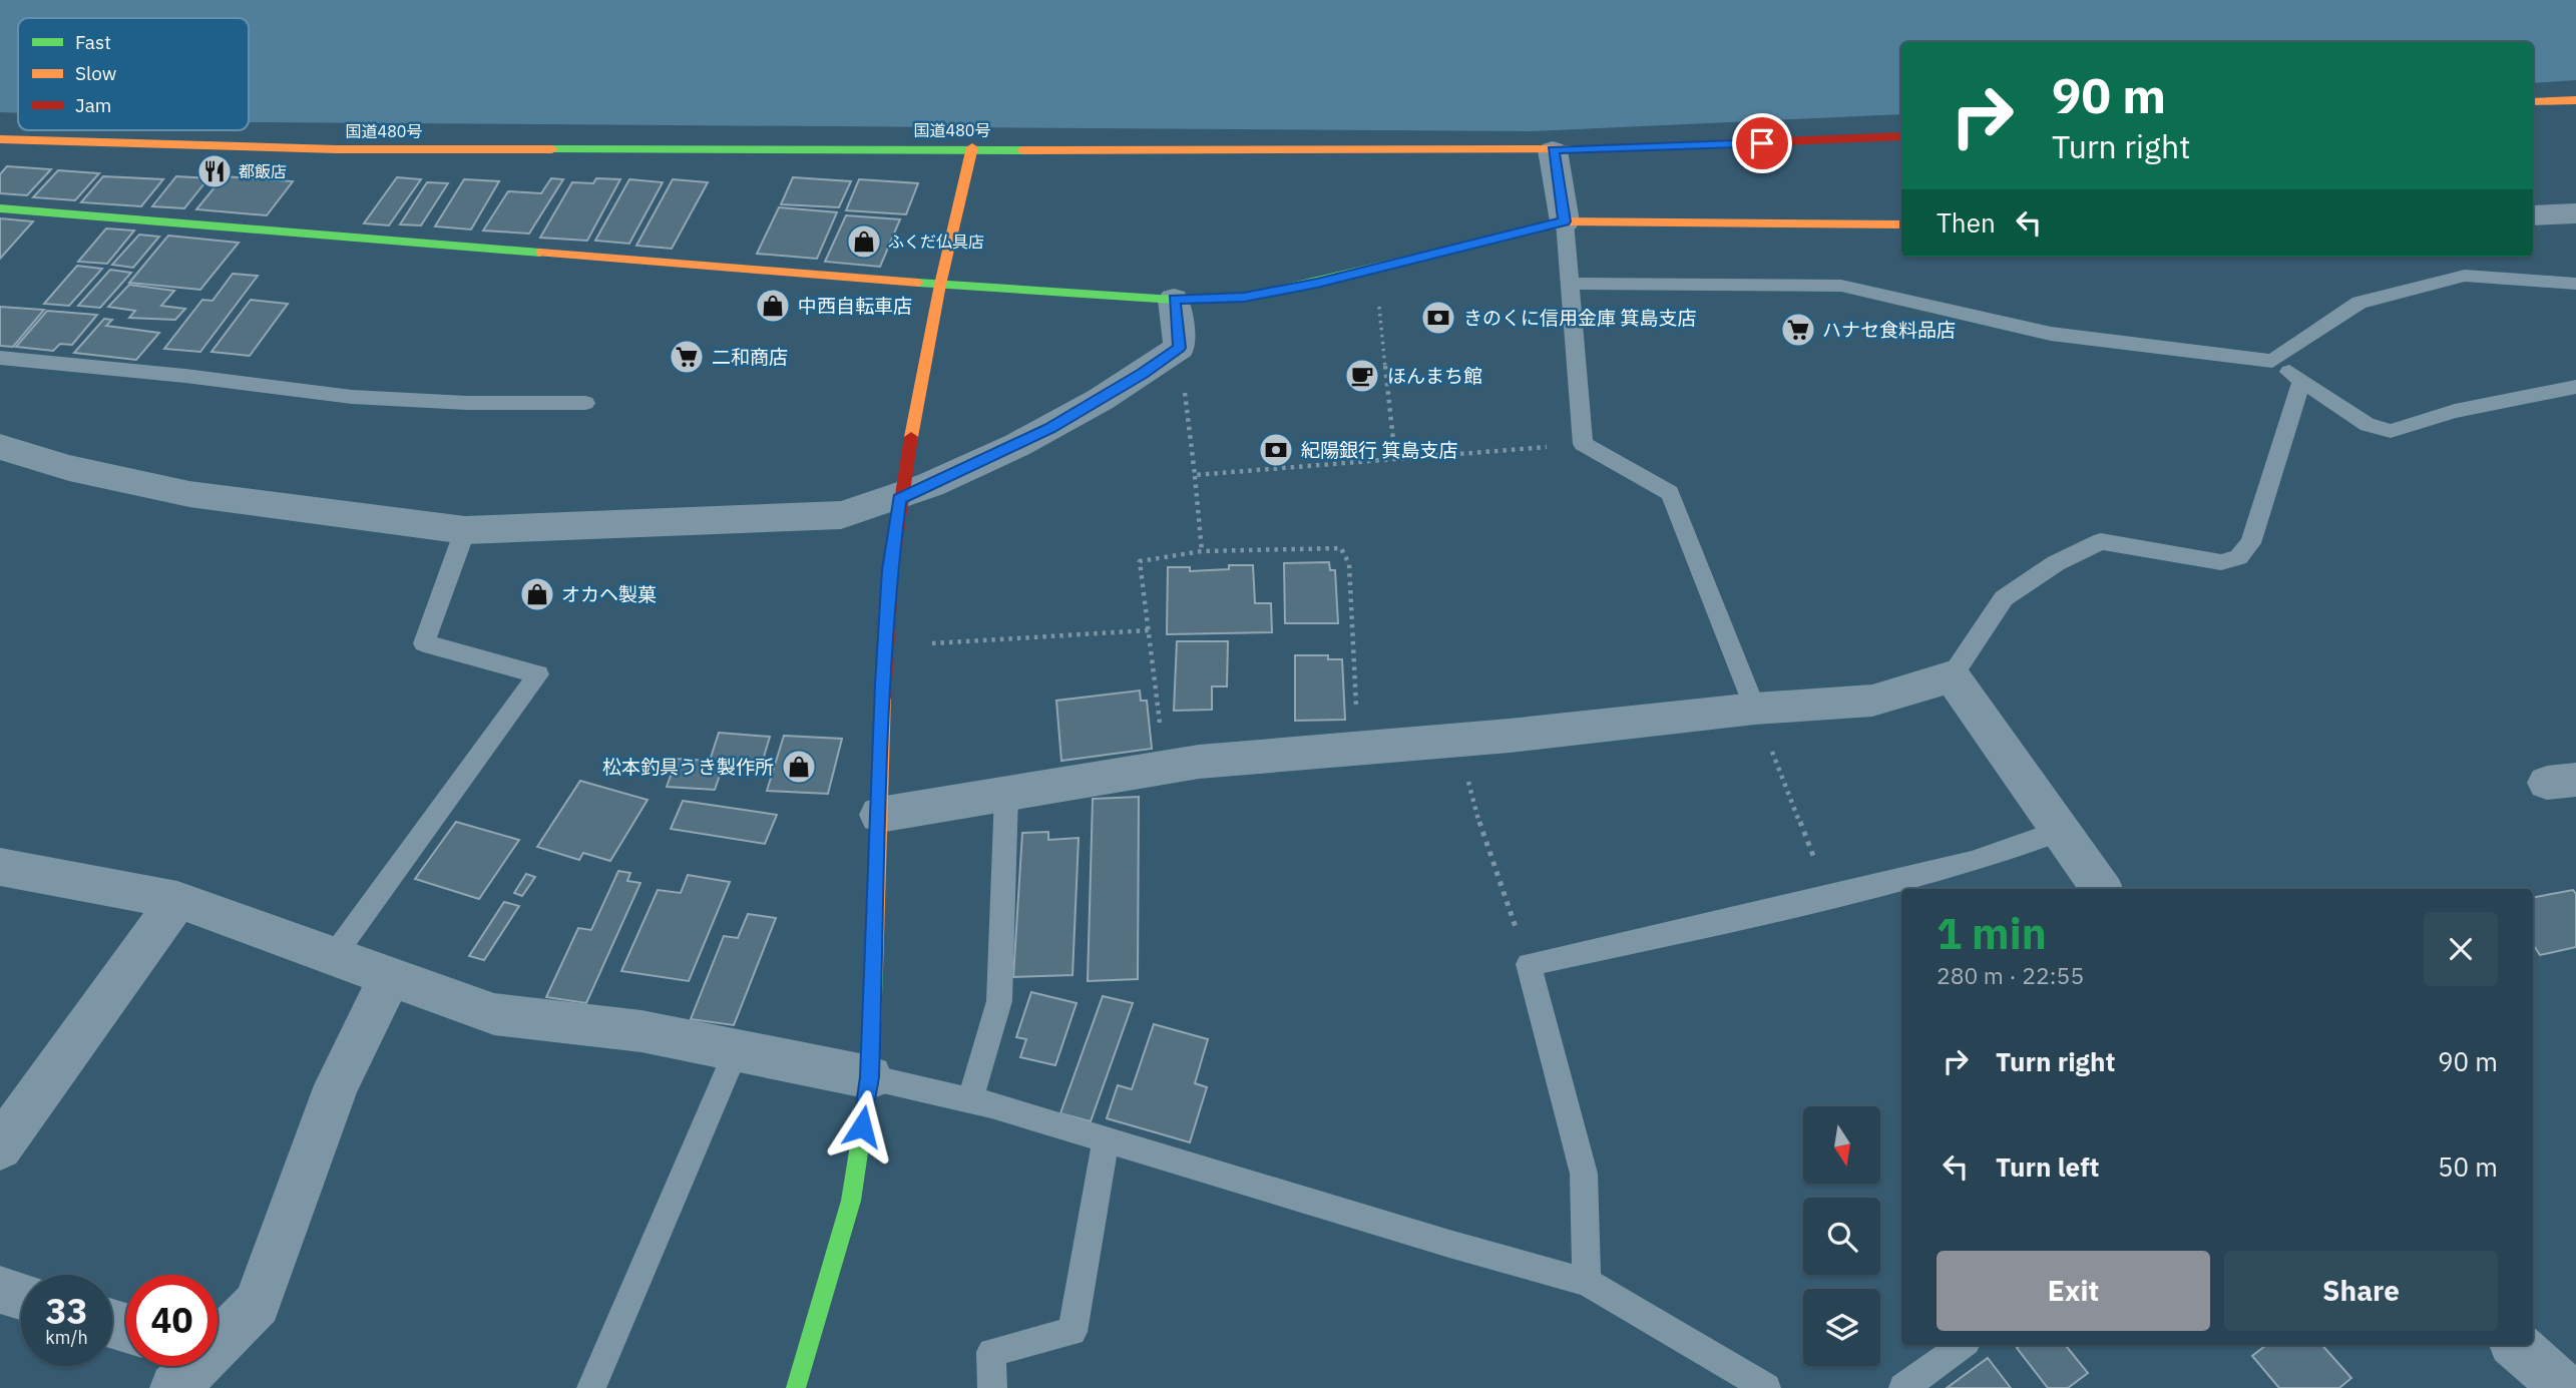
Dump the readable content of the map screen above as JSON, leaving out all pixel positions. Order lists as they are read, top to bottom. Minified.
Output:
{"streets":{"main road":["国道480号"]},"places":{"restaurant":["都飯店"],"shop":["ふくだ仏具店","中西自転車店","オカヘ製菓","松本釣具うき製作所"],"bank":["きのくに信用金庫 箕島支店","紀陽銀行 箕島支店"],"supermarket":["ハナセ食料品店","二和商店"],"cafe":["ほんまち館"]},"legend":["Fast","Slow","Jam"],"north":"bottom","page":{"turn":["90 m","Turn right"],"then":"Then","heading":["1 min","280 m · 22:55"],"list":[{"name":"Turn right","value":"90 m"},{"name":"Turn left","value":"50 m"}],"buttons":["Exit","Share"],"speed":"33 km/h","limit":"40"}}
